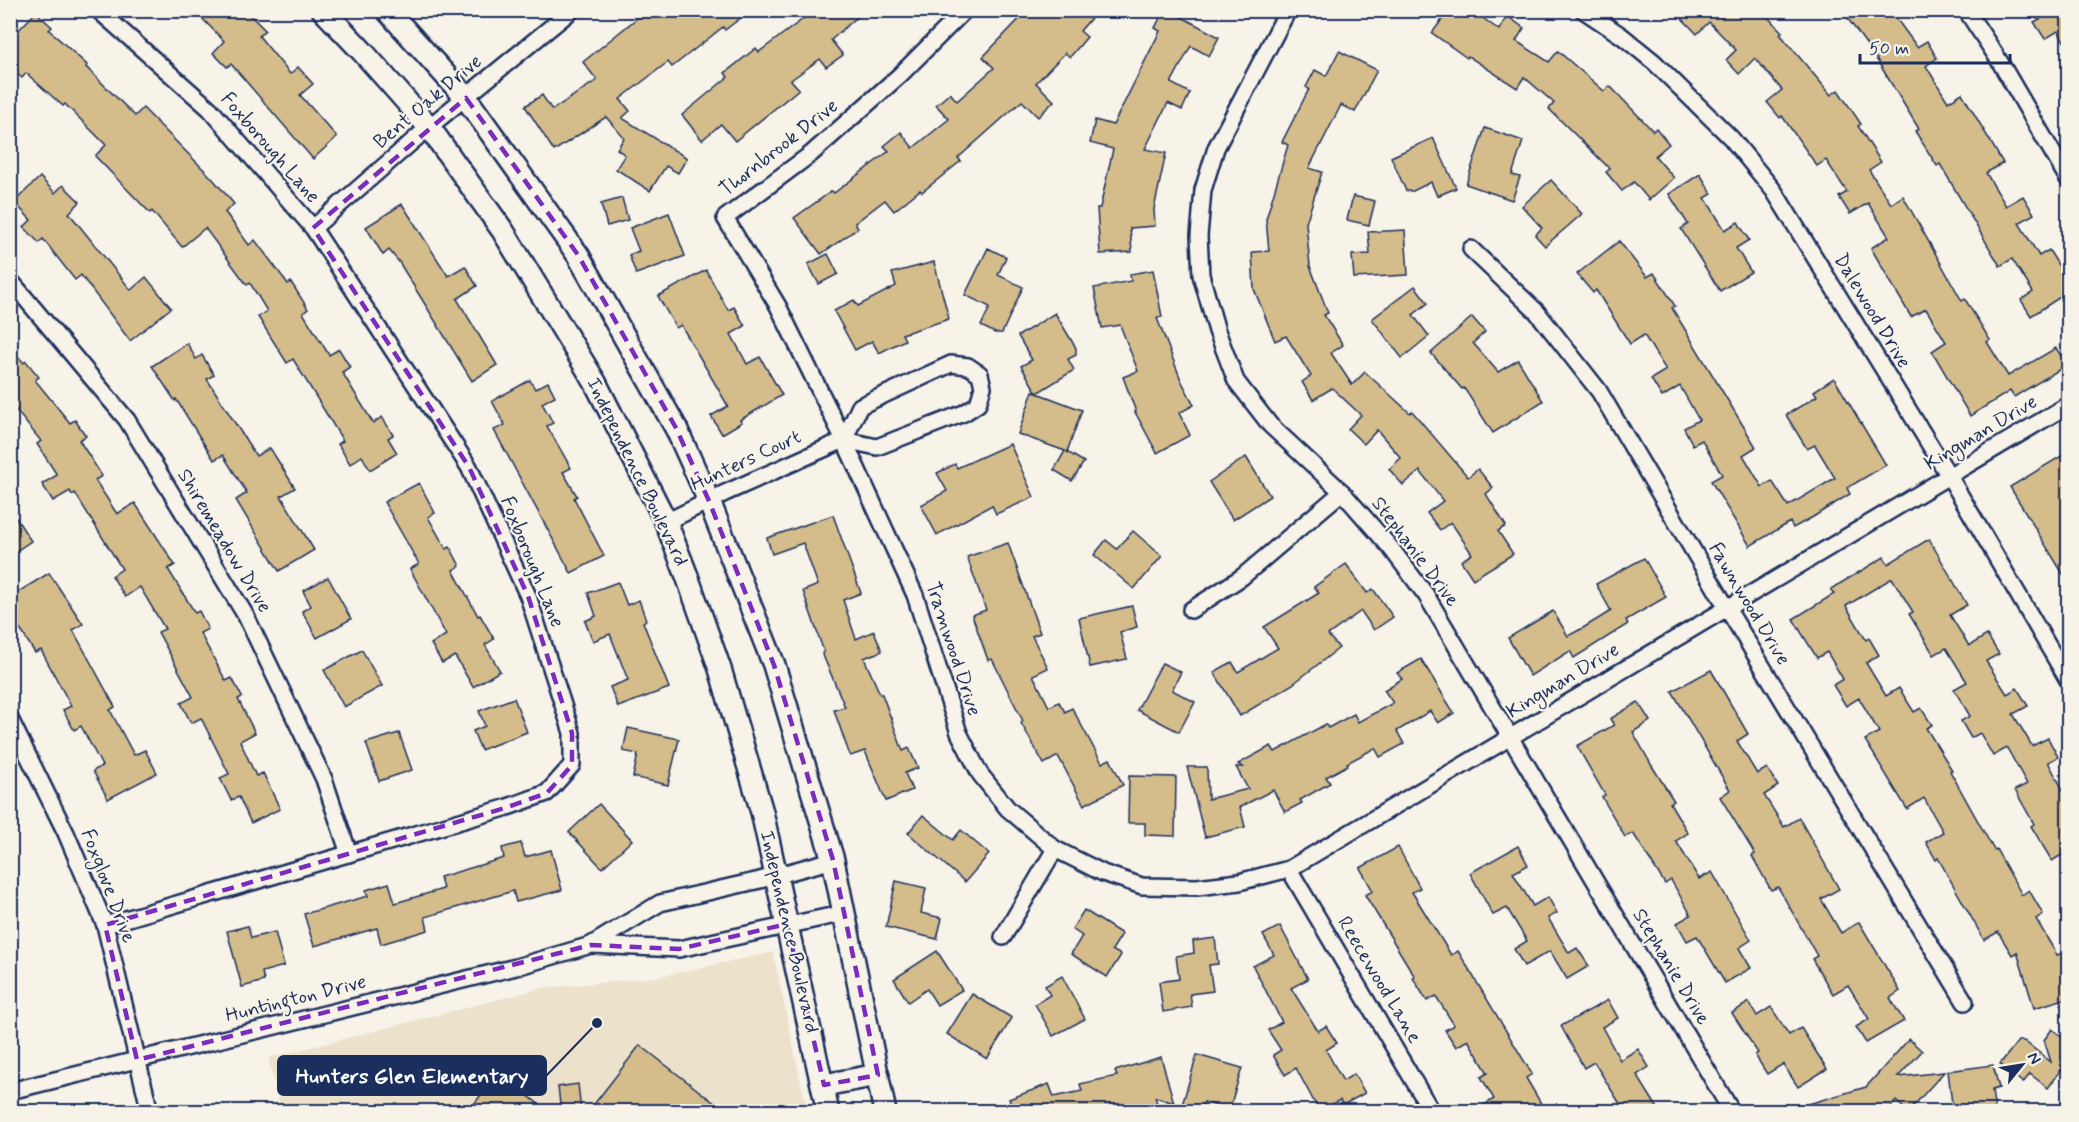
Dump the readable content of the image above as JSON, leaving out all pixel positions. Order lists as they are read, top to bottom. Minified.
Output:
{"streets":{"main road":["Independence Boulevard"],"street":["Bent Oak Drive","Foxborough Lane","Thornbrook Drive","Dalewood Drive","Kingman Drive","Hunters Court","Shiremeadow Drive","Stephanie Drive","Fawnwood Drive","Tramwood Drive","Foxglove Drive","Reecewood Lane","Huntington Drive"]},"crossings":[["Bent Oak Drive","Foxborough Lane"],["Bent Oak Drive","Independence Boulevard"],["Foxborough Lane","Shiremeadow Drive"],["Foxborough Lane","Foxglove Drive"],["Thornbrook Drive","Hunters Court"],["Thornbrook Drive","Tramwood Drive"],["Dalewood Drive","Kingman Drive"],["Kingman Drive","Stephanie Drive"],["Kingman Drive","Fawnwood Drive"],["Kingman Drive","Tramwood Drive"],["Kingman Drive","Reecewood Lane"],["Hunters Court","Independence Boulevard"],["Hunters Court","Tramwood Drive"],["Independence Boulevard","Huntington Drive"],["Foxglove Drive","Huntington Drive"]],"places":["Hunters Glen Elementary"],"scale_bar":"50 m","north":"top right"}
